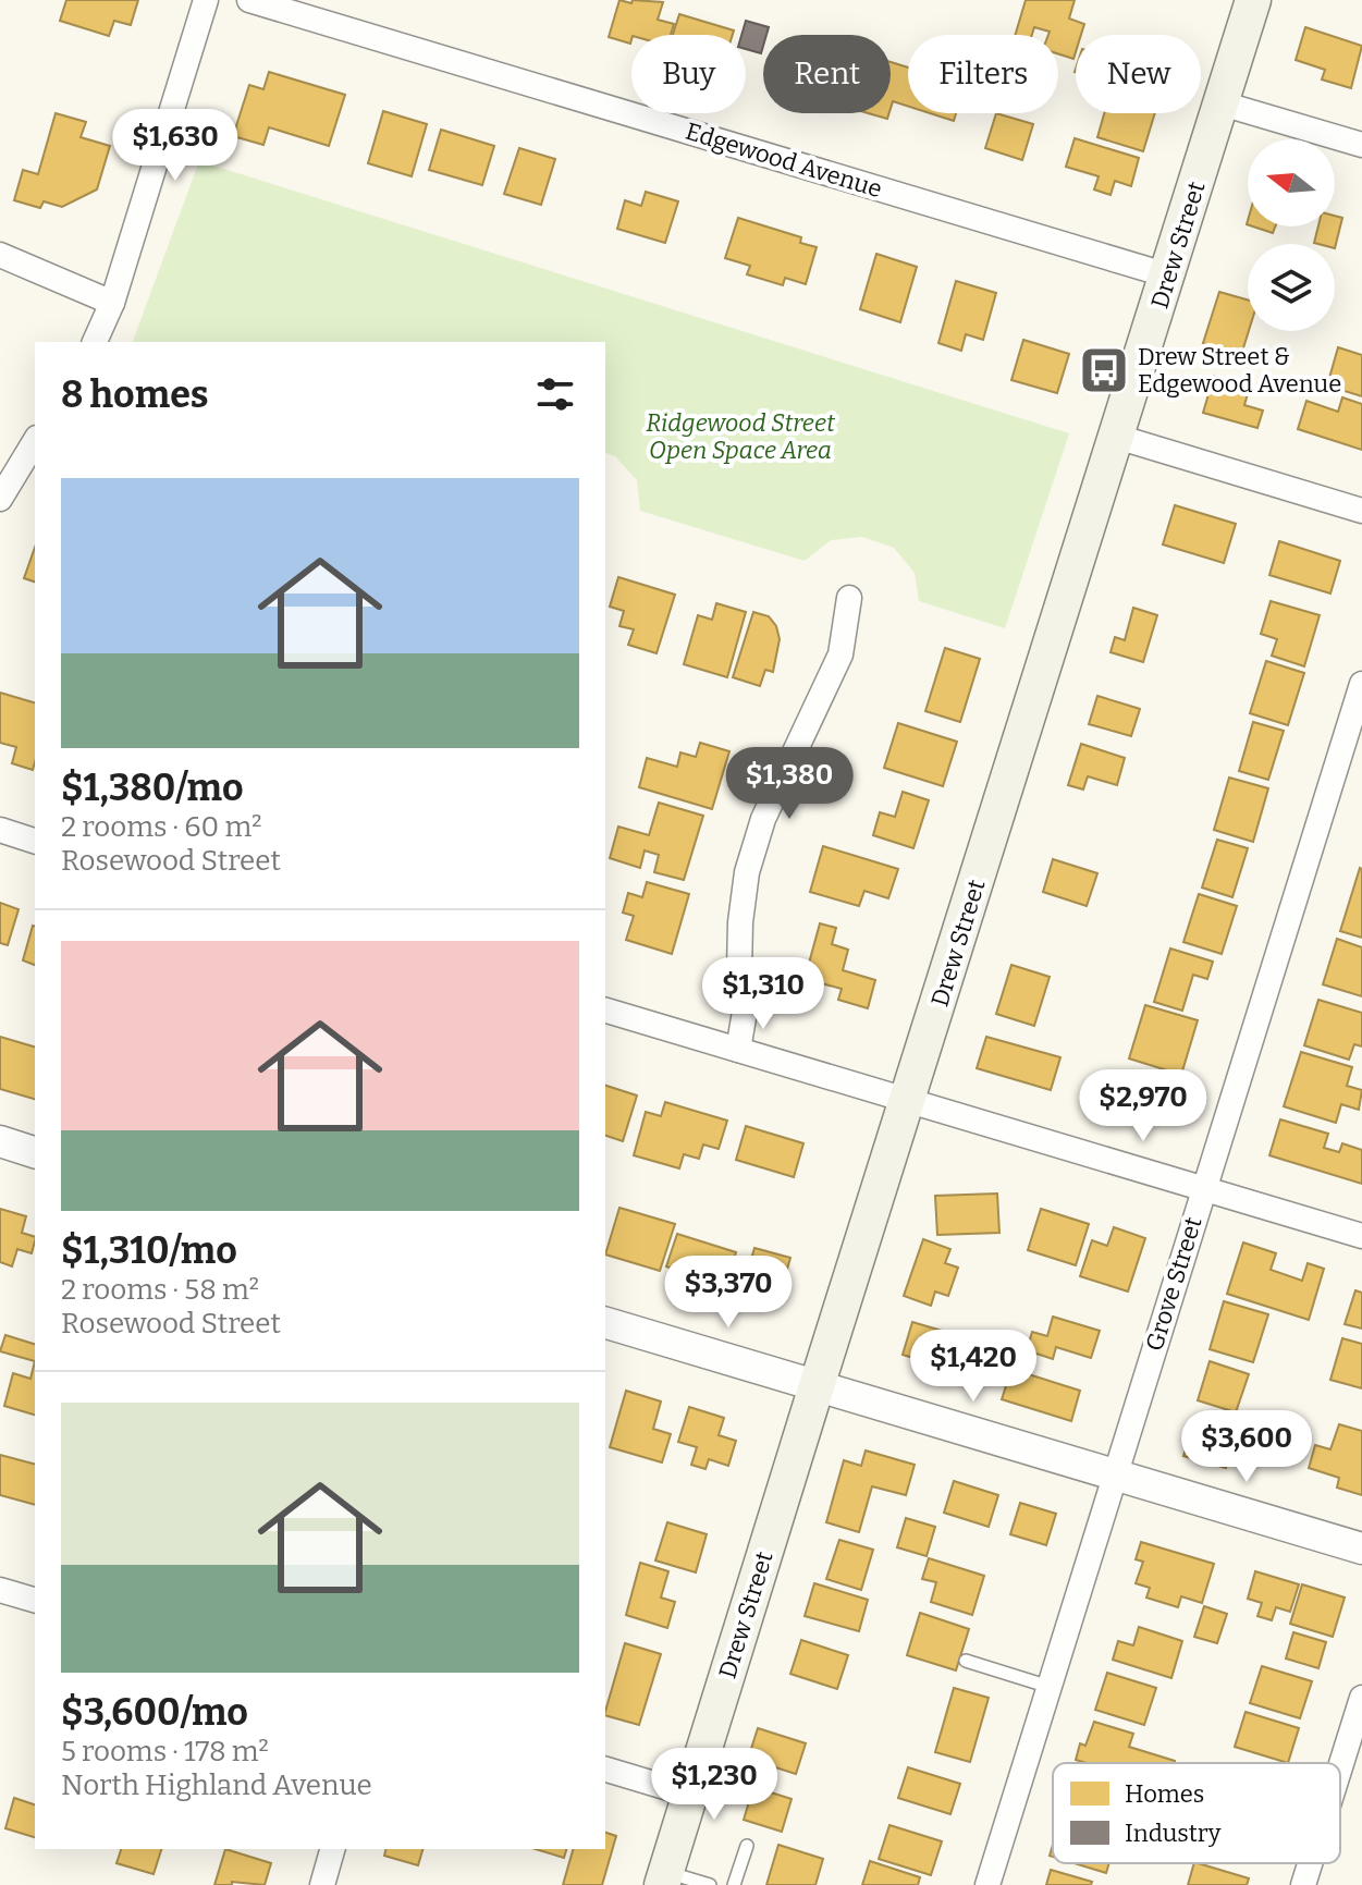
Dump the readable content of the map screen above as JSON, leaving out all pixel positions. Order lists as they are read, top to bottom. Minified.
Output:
{"streets":{"main road":["Drew Street"],"street":["Edgewood Avenue","Grove Street"]},"crossings":[["Edgewood Avenue","Drew Street"]],"parks":["Ridgewood Street Open Space Area"],"places":{"bus stop":["Drew Street & Edgewood Avenue"]},"legend":["Homes","Industry"],"north":"left","page":{"chip":["Buy","Rent","Filters","New"],"price":["$1,630","$1,380","$1,310","$2,970","$3,370","$1,420","$3,600","$1,230"],"heading":"8 homes","list":[{"name":"$1,380/mo","note":"2 rooms · 60 m² · Rosewood Street"},{"name":"$1,310/mo","note":"2 rooms · 58 m² · Rosewood Street"},{"name":"$3,600/mo","note":"5 rooms · 178 m² · North Highland Avenue"}]}}
